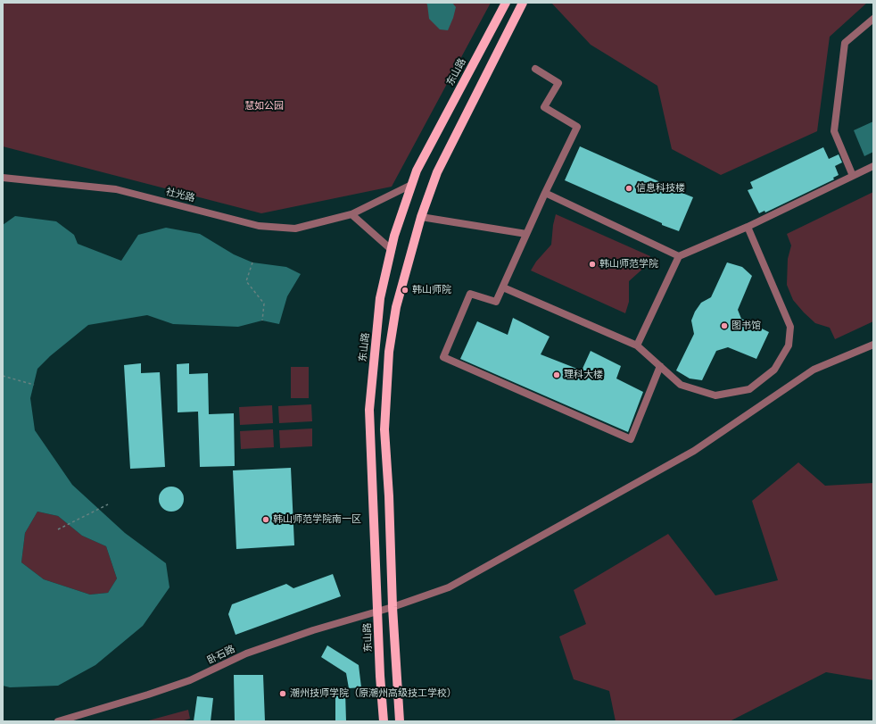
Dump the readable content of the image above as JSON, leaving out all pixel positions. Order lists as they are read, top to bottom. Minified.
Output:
{"streets":{"main road":["东山路"],"street":["社光路","卧石路"]},"crossings":[["东山路","社光路"],["东山路","卧石路"]],"parks":["慧如公园"],"places":["信息科技楼","韩山师范学院","韩山师院","图书馆","理科大楼","韩山师范学院南一区","潮州技师学院（原潮州高级技工学校）"]}
